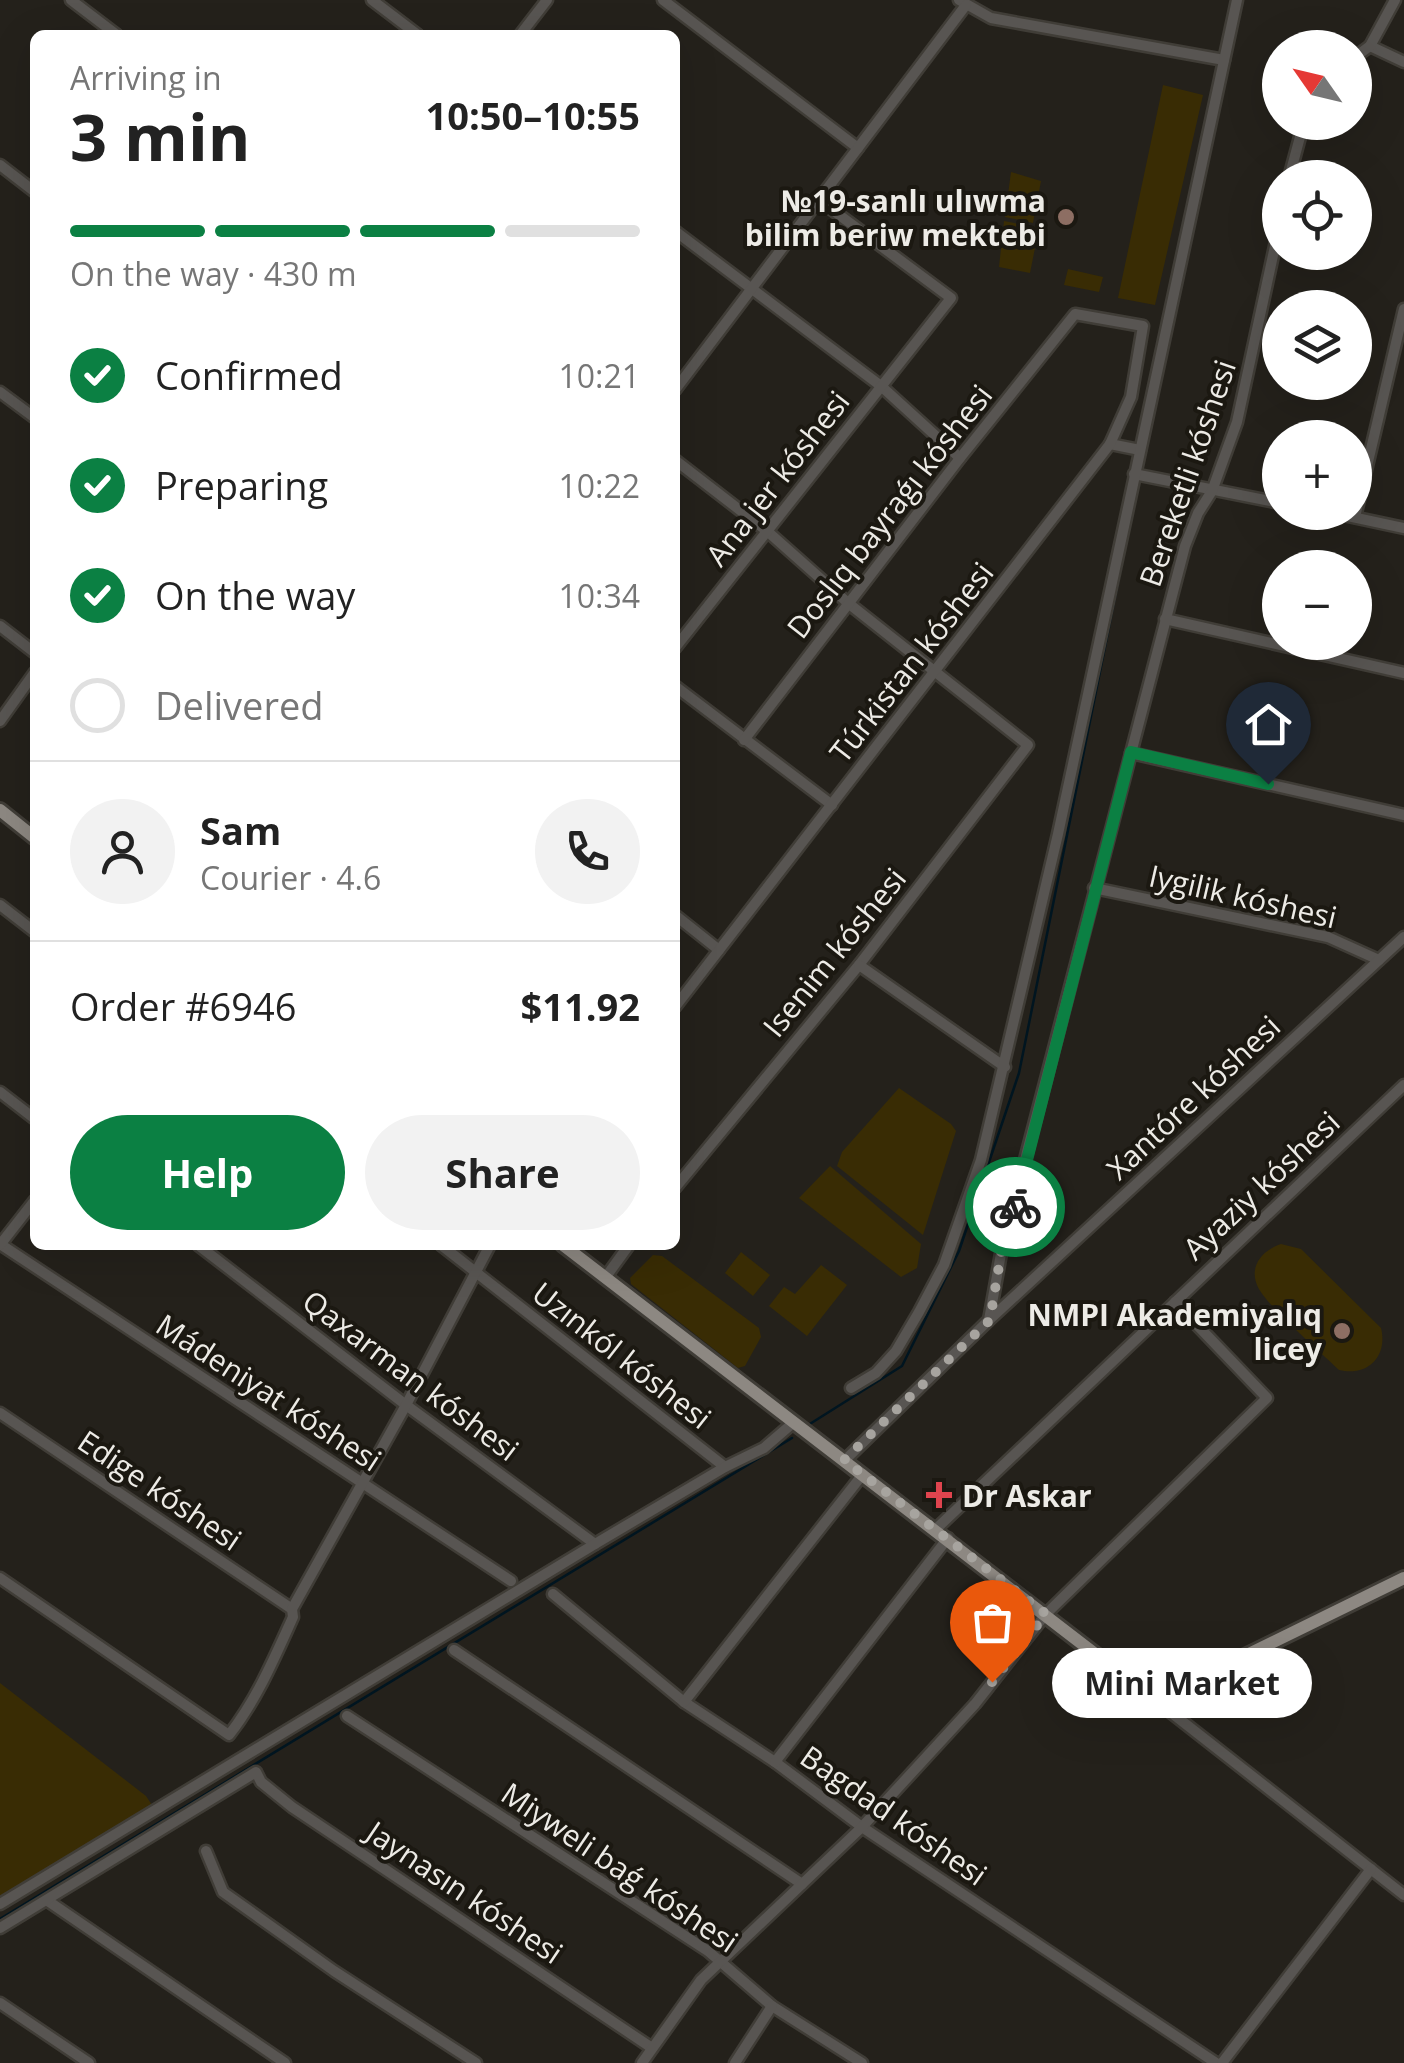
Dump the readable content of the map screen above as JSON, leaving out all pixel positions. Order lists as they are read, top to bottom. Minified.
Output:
{"streets":{"street":["Bereketli kóshesi","Ana jer kóshesi","Doslıq bayraǵı kóshesi","Túrkistan kóshesi","Iygilik kóshesi","Isenim kóshesi","Xantóre kóshesi","Ayaziy kóshesi","Uzınkól kóshesi","Qaxarman kóshesi","Mádeniyat kóshesi","Edige kóshesi","Bagdad kóshesi","Miyweli baǵ kóshesi","Jaynasın kóshesi"]},"crossings":[["Bereketli kóshesi","Iygilik kóshesi"],["Bereketli kóshesi","Xantóre kóshesi"],["Ana jer kóshesi","Doslıq bayraǵı kóshesi"],["Doslıq bayraǵı kóshesi","Túrkistan kóshesi"],["Túrkistan kóshesi","Isenim kóshesi"],["Iygilik kóshesi","Xantóre kóshesi"]],"places":{"other":["№19-sanlı ulıwma bilim beriw mektebi","NMPI Akademiyalıq licey","Mini Market"],"health":["Dr Askar"]},"north":"top left","page":{"map_buttons":["+","−"],"heading":["3 min","Arriving in","10:50–10:55"],"panel":["Sam","Courier · 4.6","Order #6946","$11.92"],"bar":"On the way · 430 m","list":[["Confirmed","10:21"],["Preparing","10:22"],["On the way","10:34"],"Delivered"],"buttons":["Help","Share"],"bubble":"Mini Market"}}
